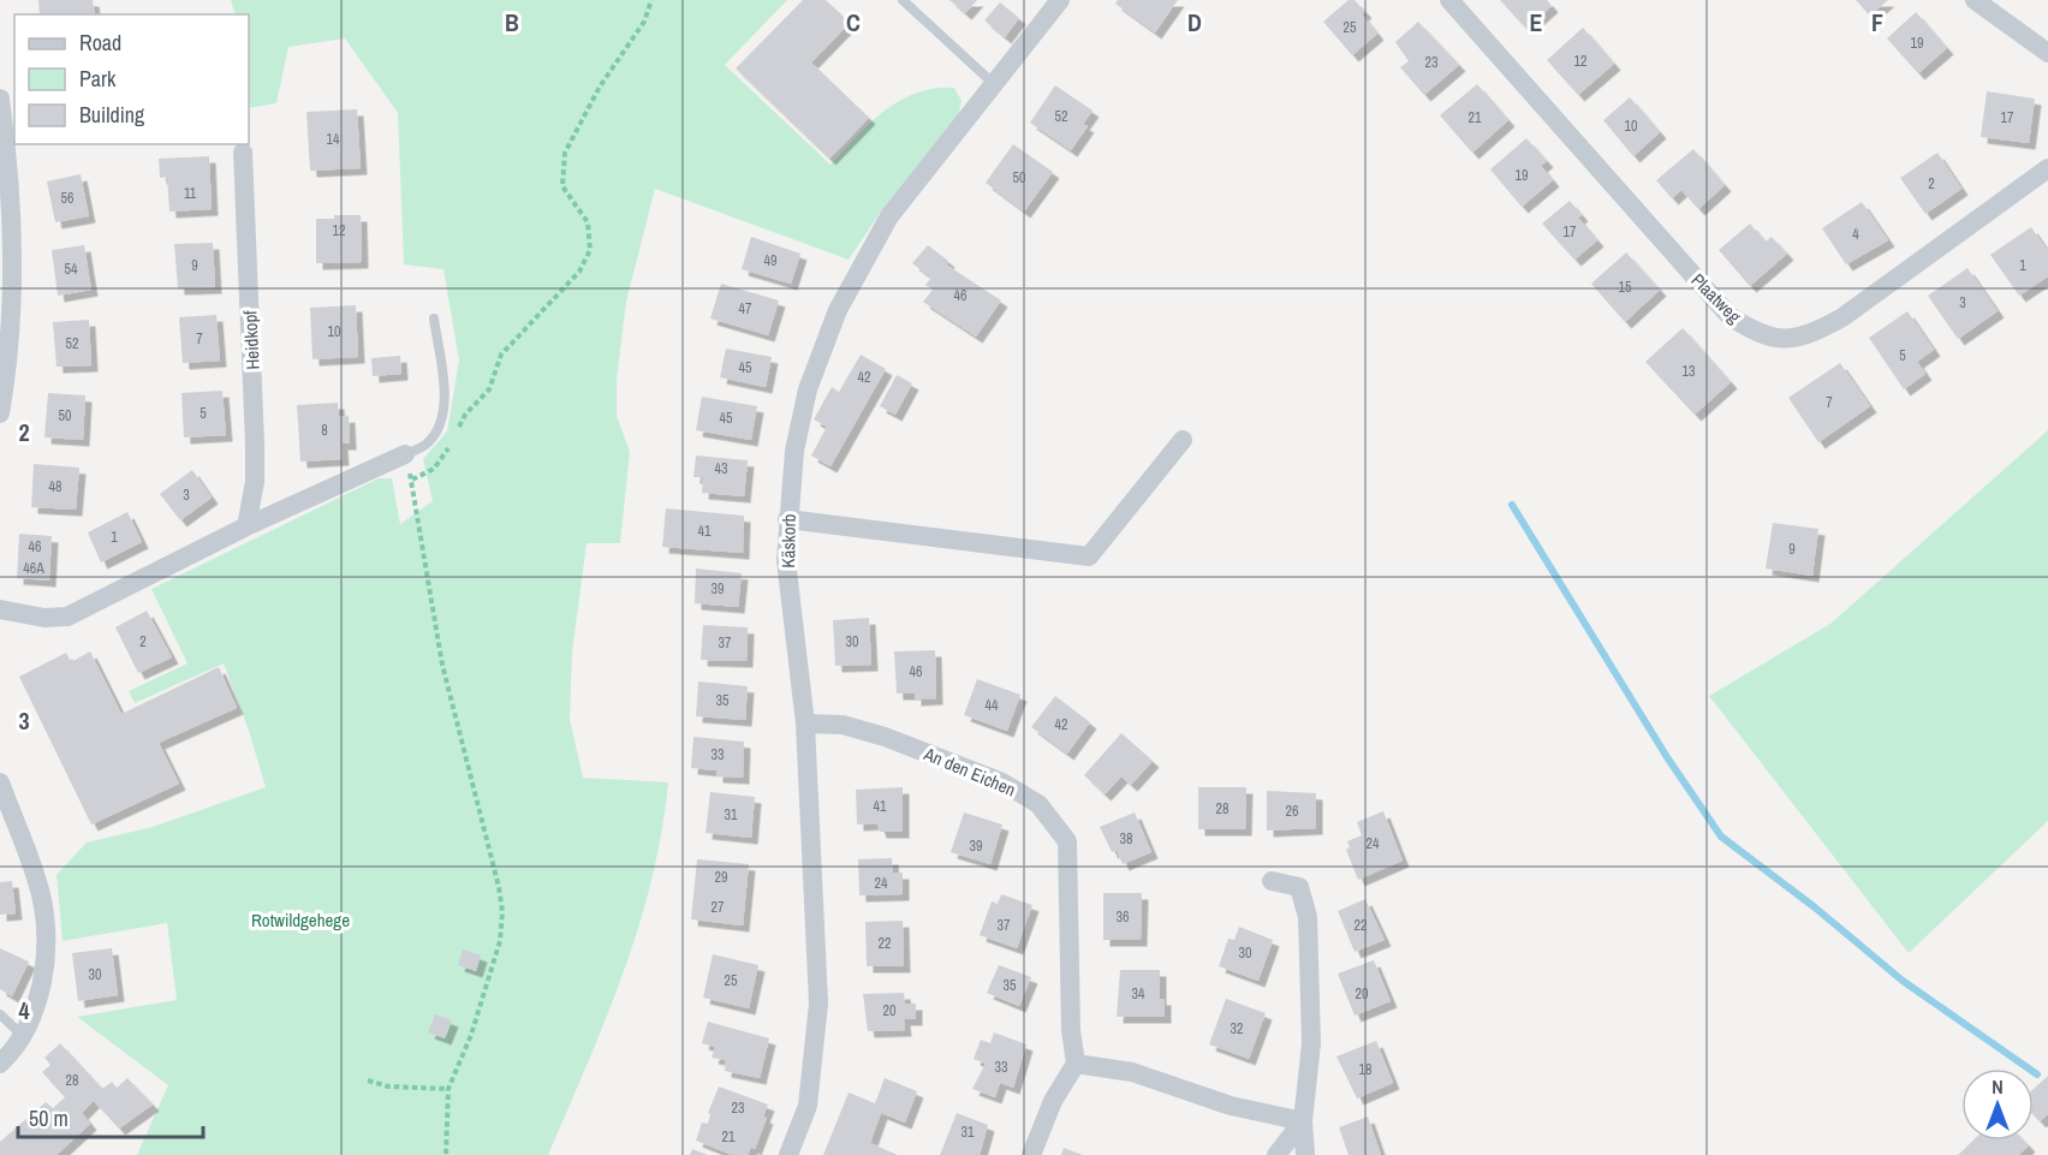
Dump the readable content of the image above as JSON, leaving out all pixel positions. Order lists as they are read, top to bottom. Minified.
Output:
{"streets":{"street":["Plaatweg","Heidkopf","Käskorb","An den Eichen"]},"crossings":[["Käskorb","An den Eichen"]],"parks":["Rotwildgehege"],"house_numbers":["25","19","12","23","52","21","17","10","14","19","50","2","11","56","12","17","4","49","9","1","54","15","46","3","47","10","7","52","5","45","13","42","7","5","50","45","8","43","48","3","41","1","46","9","46A","39","2","30","37","46","35","44","42","33","41","28","26","31","38","24","39","29","24","27","36","37","22","22","30","30","25","35","34","20","20","32","33","18","28","23","31","21"],"legend":["Road","Park","Building"],"scale_bar":"50 m","north":"top","grid":{"columns":["B","C","D","E","F"],"rows":["2","3","4"]}}
